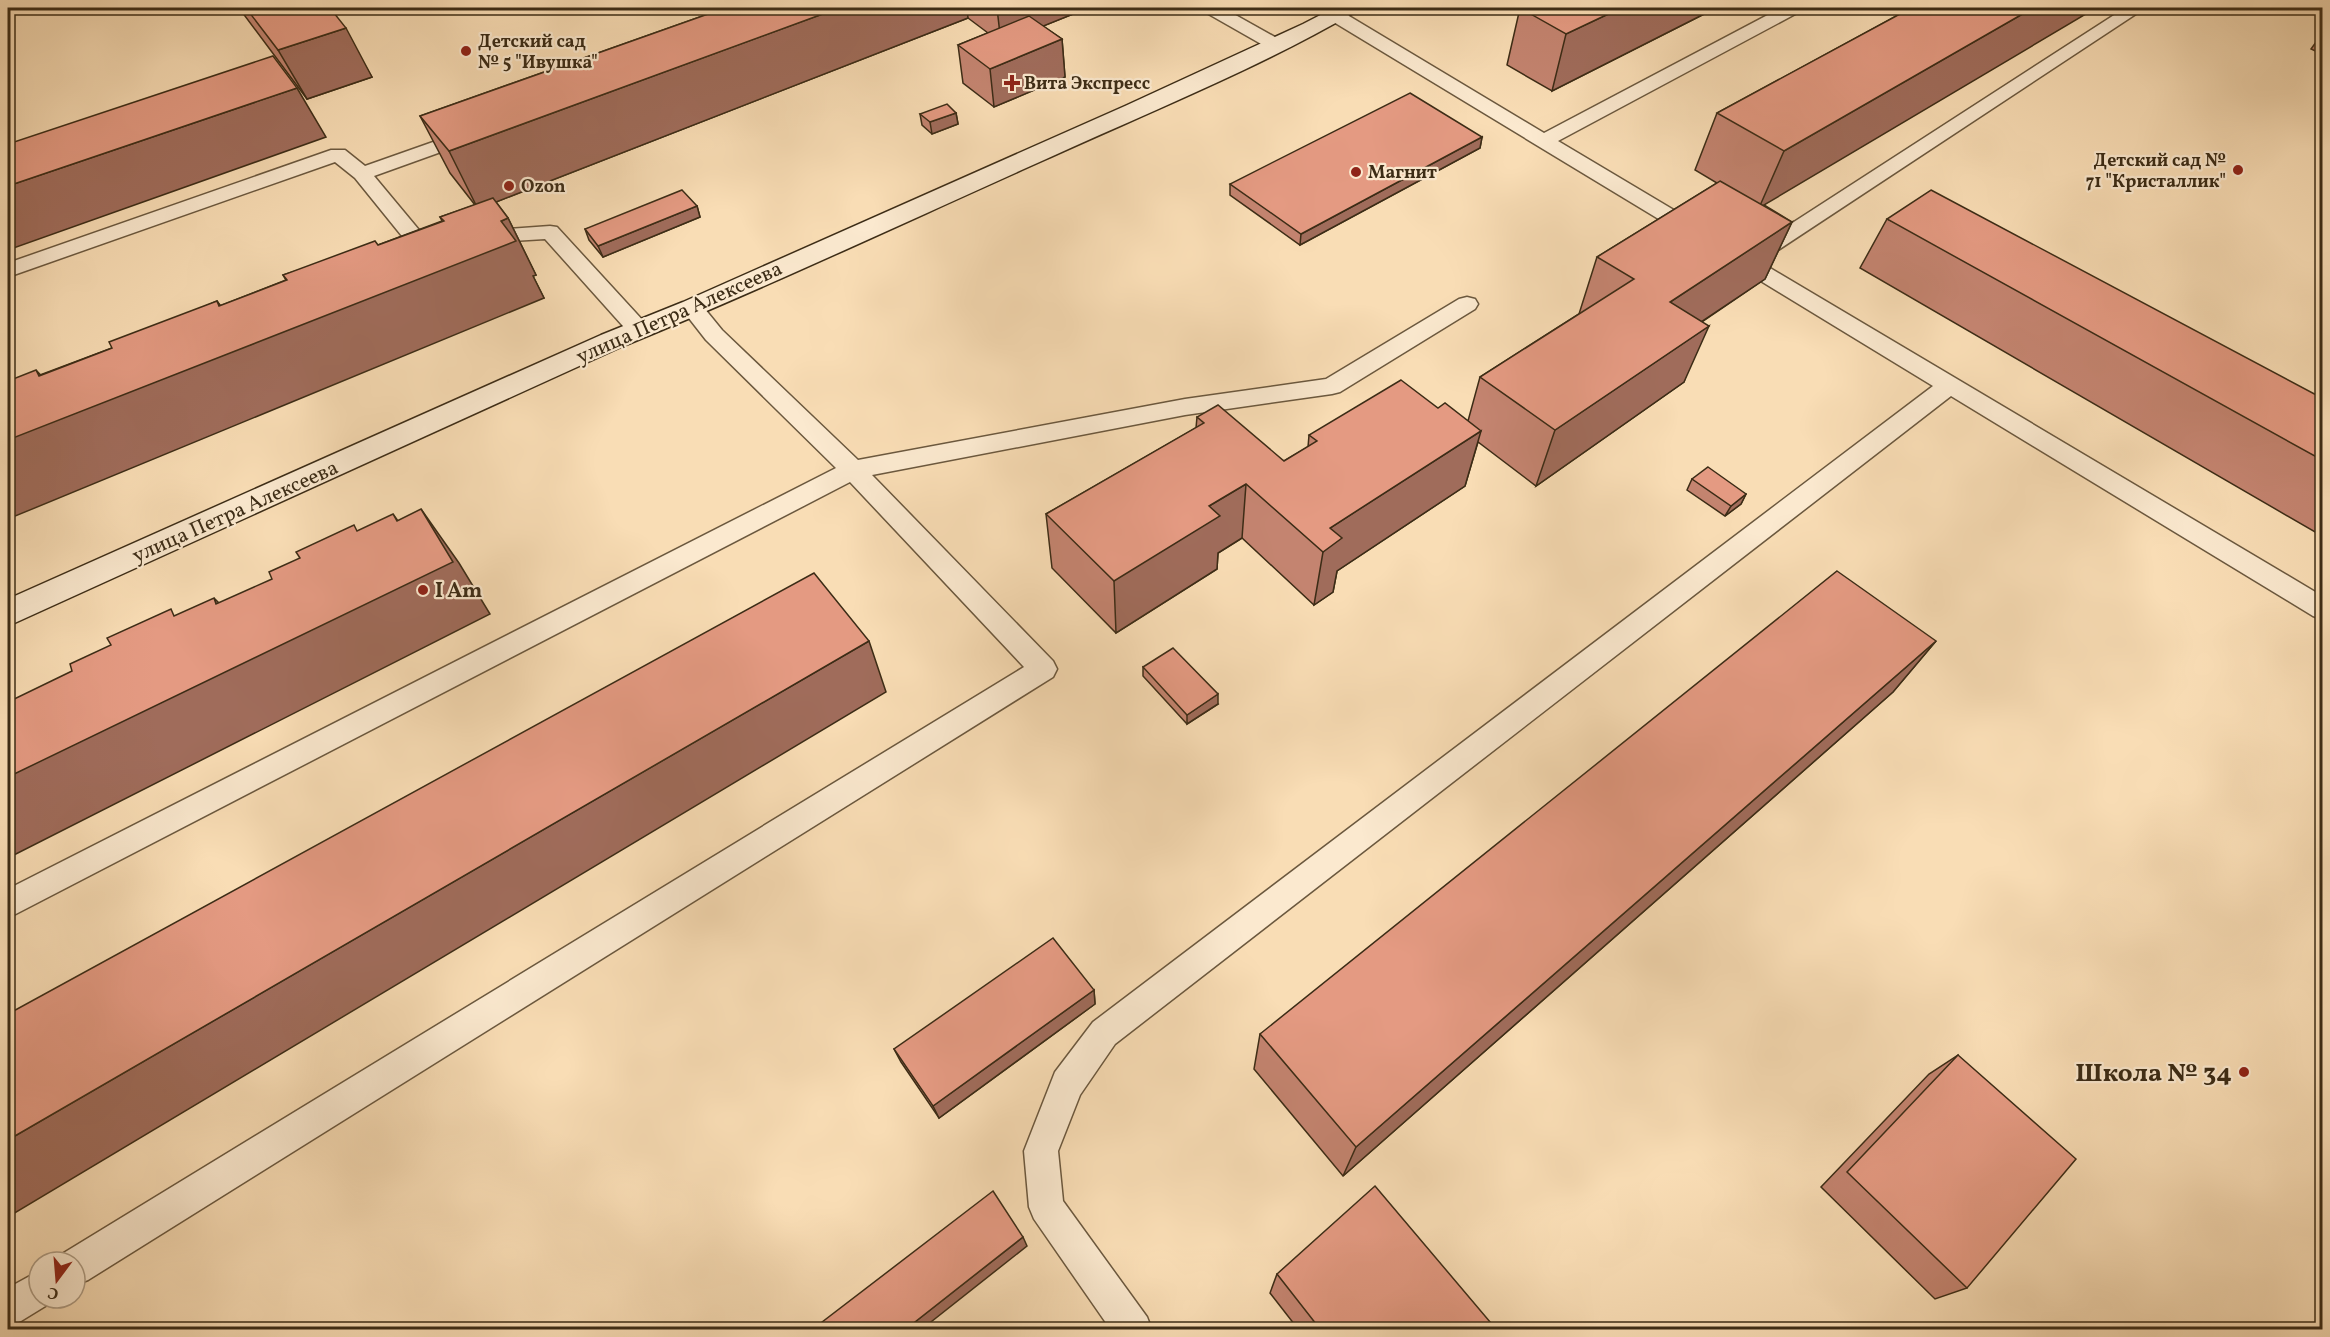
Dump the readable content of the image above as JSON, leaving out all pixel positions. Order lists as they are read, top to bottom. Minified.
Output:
{"streets":{"street":["улица Петра Алексеева"]},"places":{"other":["Детский сад № 5 \"Ивушка\"","Детский сад № 71 \"Кристаллик\"","Магнит","Ozon","I Am","Школа № 34"],"health":["Вита Экспресс"]},"north":"bottom"}
